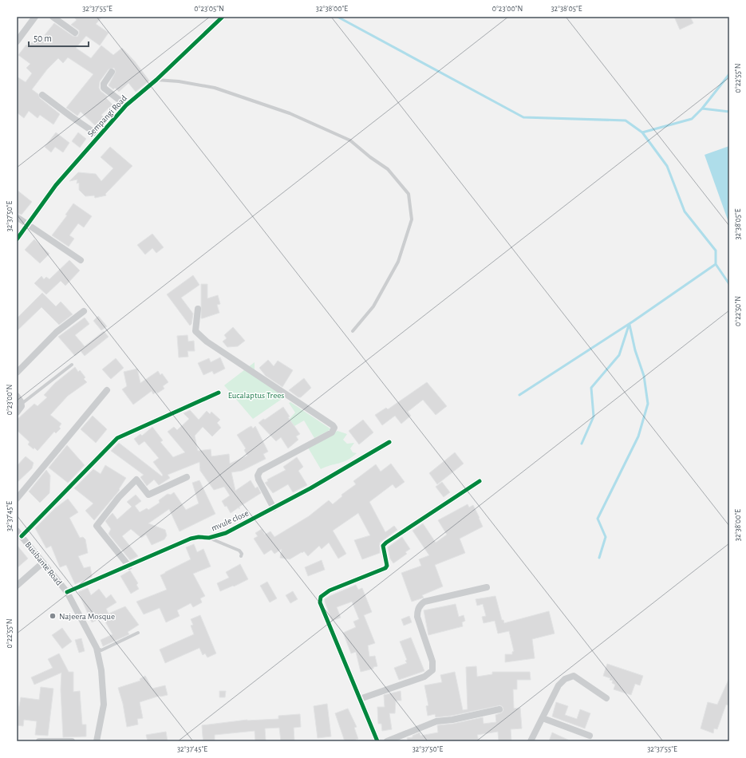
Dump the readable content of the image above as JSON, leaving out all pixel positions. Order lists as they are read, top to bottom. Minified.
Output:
{"streets":{"street":["Sempangi Road","mvule close","Busibante Road"]},"crossings":[["mvule close","Busibante Road"]],"parks":["Eucalaptus Trees"],"places":["Najeera Mosque"],"scale_bar":"50 m","coordinates":["32°37'55\"E","0°23'05\"N","32°38'00\"E","0°23'00\"N","32°38'05\"E","0°22'55\"N","32°37'50\"E","0°22'50\"N","32°37'45\"E"]}
